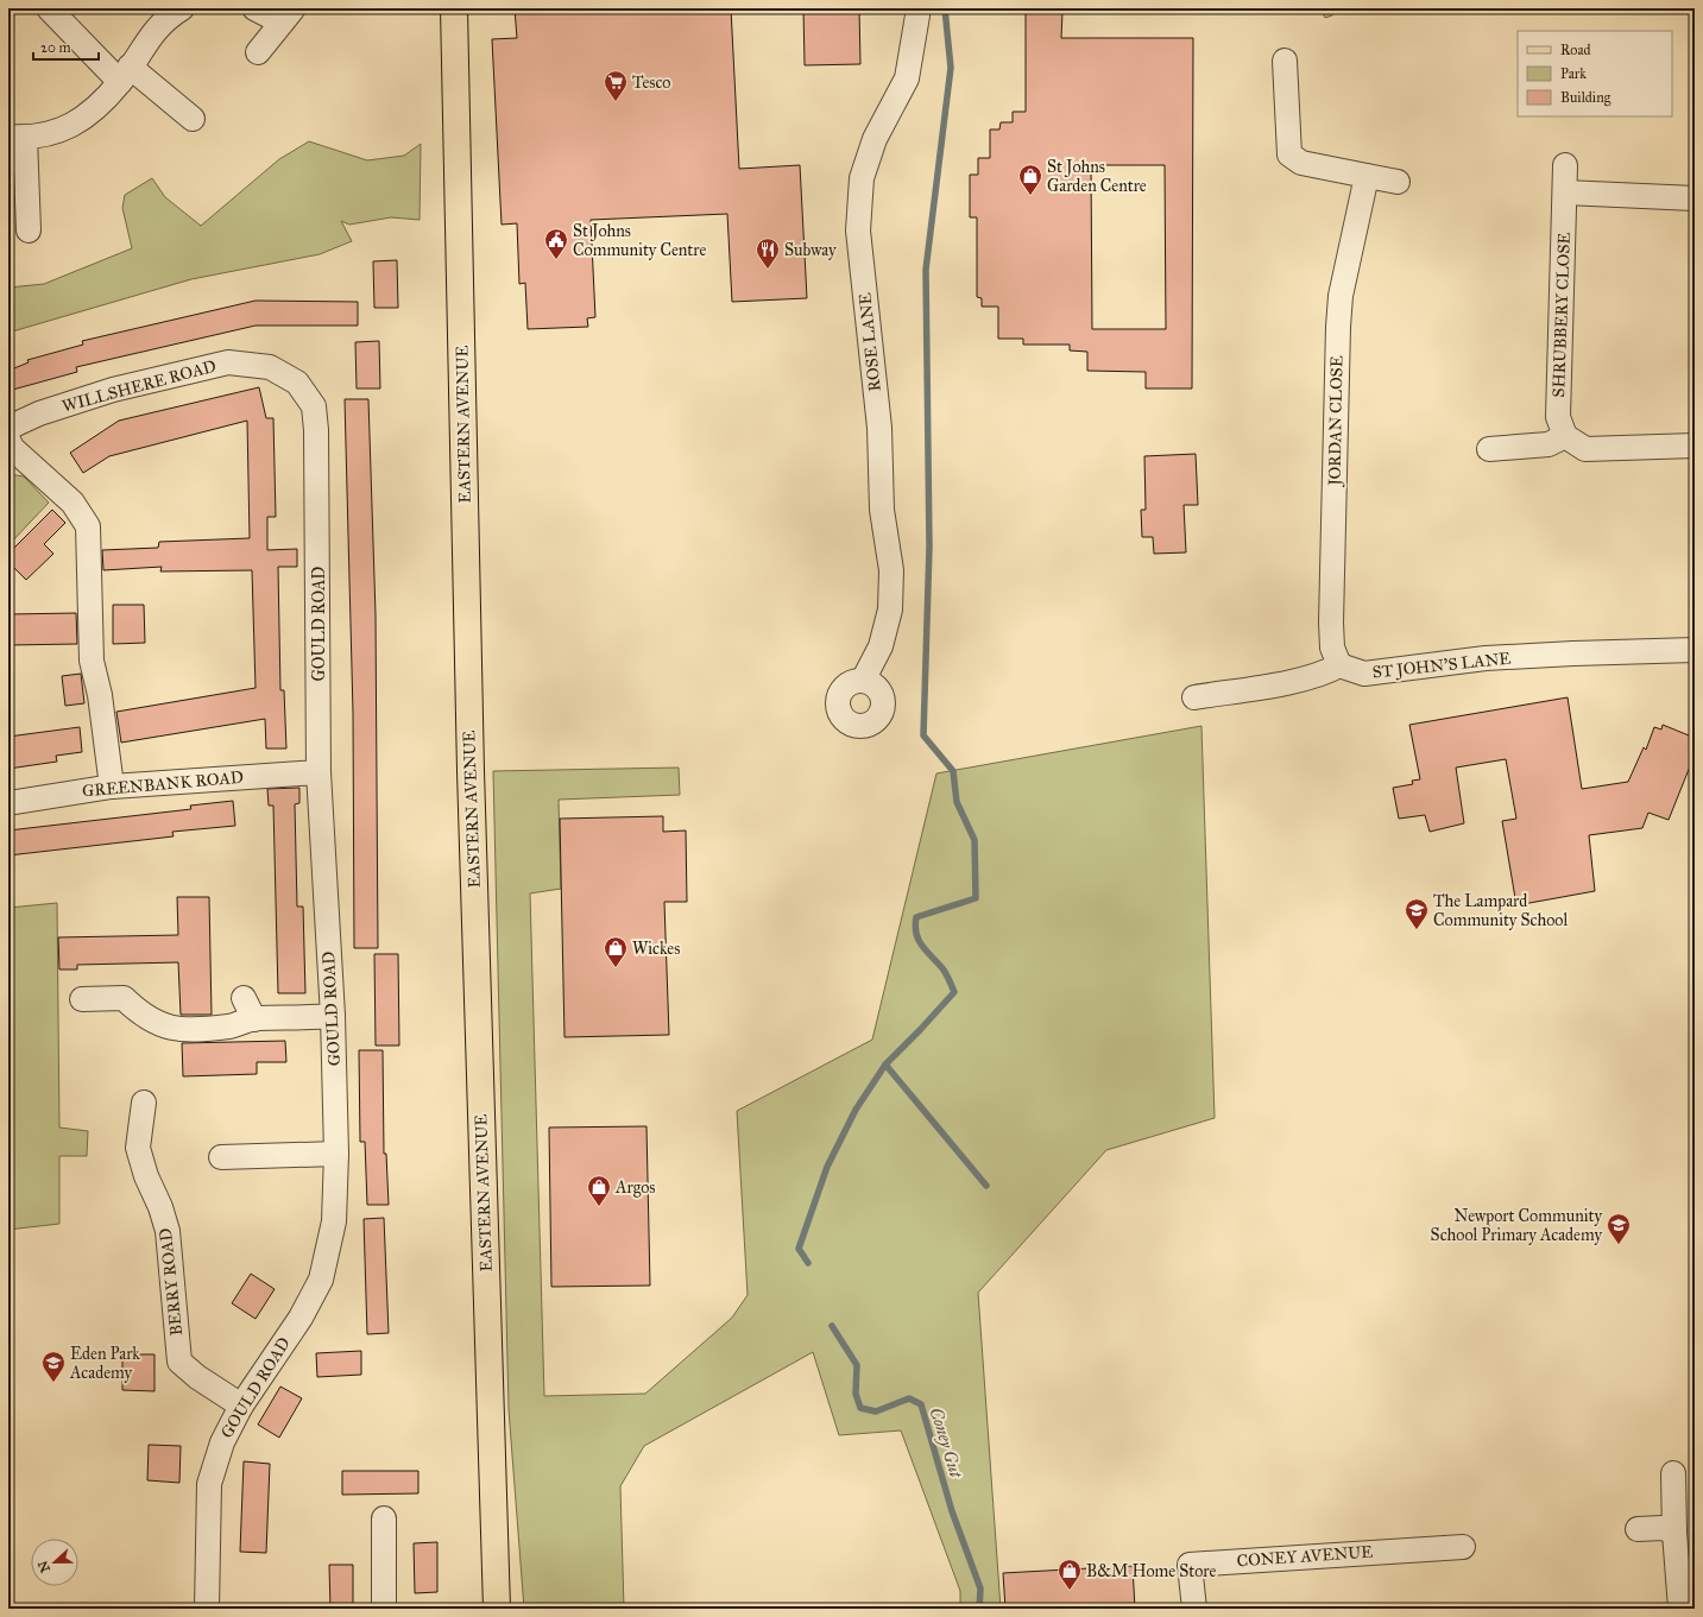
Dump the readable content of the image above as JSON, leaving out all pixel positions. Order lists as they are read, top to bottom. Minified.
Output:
{"streets":{"main road":["EASTERN AVENUE"],"street":["SHRUBBERY CLOSE","ROSE LANE","WILLSHERE ROAD","JORDAN CLOSE","GOULD ROAD","ST JOHN'S LANE","GREENBANK ROAD","BERRY ROAD","CONEY AVENUE"]},"crossings":[["WILLSHERE ROAD","GOULD ROAD"],["JORDAN CLOSE","ST JOHN'S LANE"],["GOULD ROAD","GREENBANK ROAD"],["GOULD ROAD","BERRY ROAD"]],"water":["Coney Gut"],"places":{"supermarket":["Tesco"],"shop":["St Johns Garden Centre","Wickes","Argos","B&M Home Store"],"public building":["St Johns Community Centre"],"restaurant":["Subway"],"school or university":["The Lampard Community School","Newport Community School Primary Academy","Eden Park Academy"]},"legend":["Road","Park","Building"],"scale_bar":"20 m","north":"left"}
